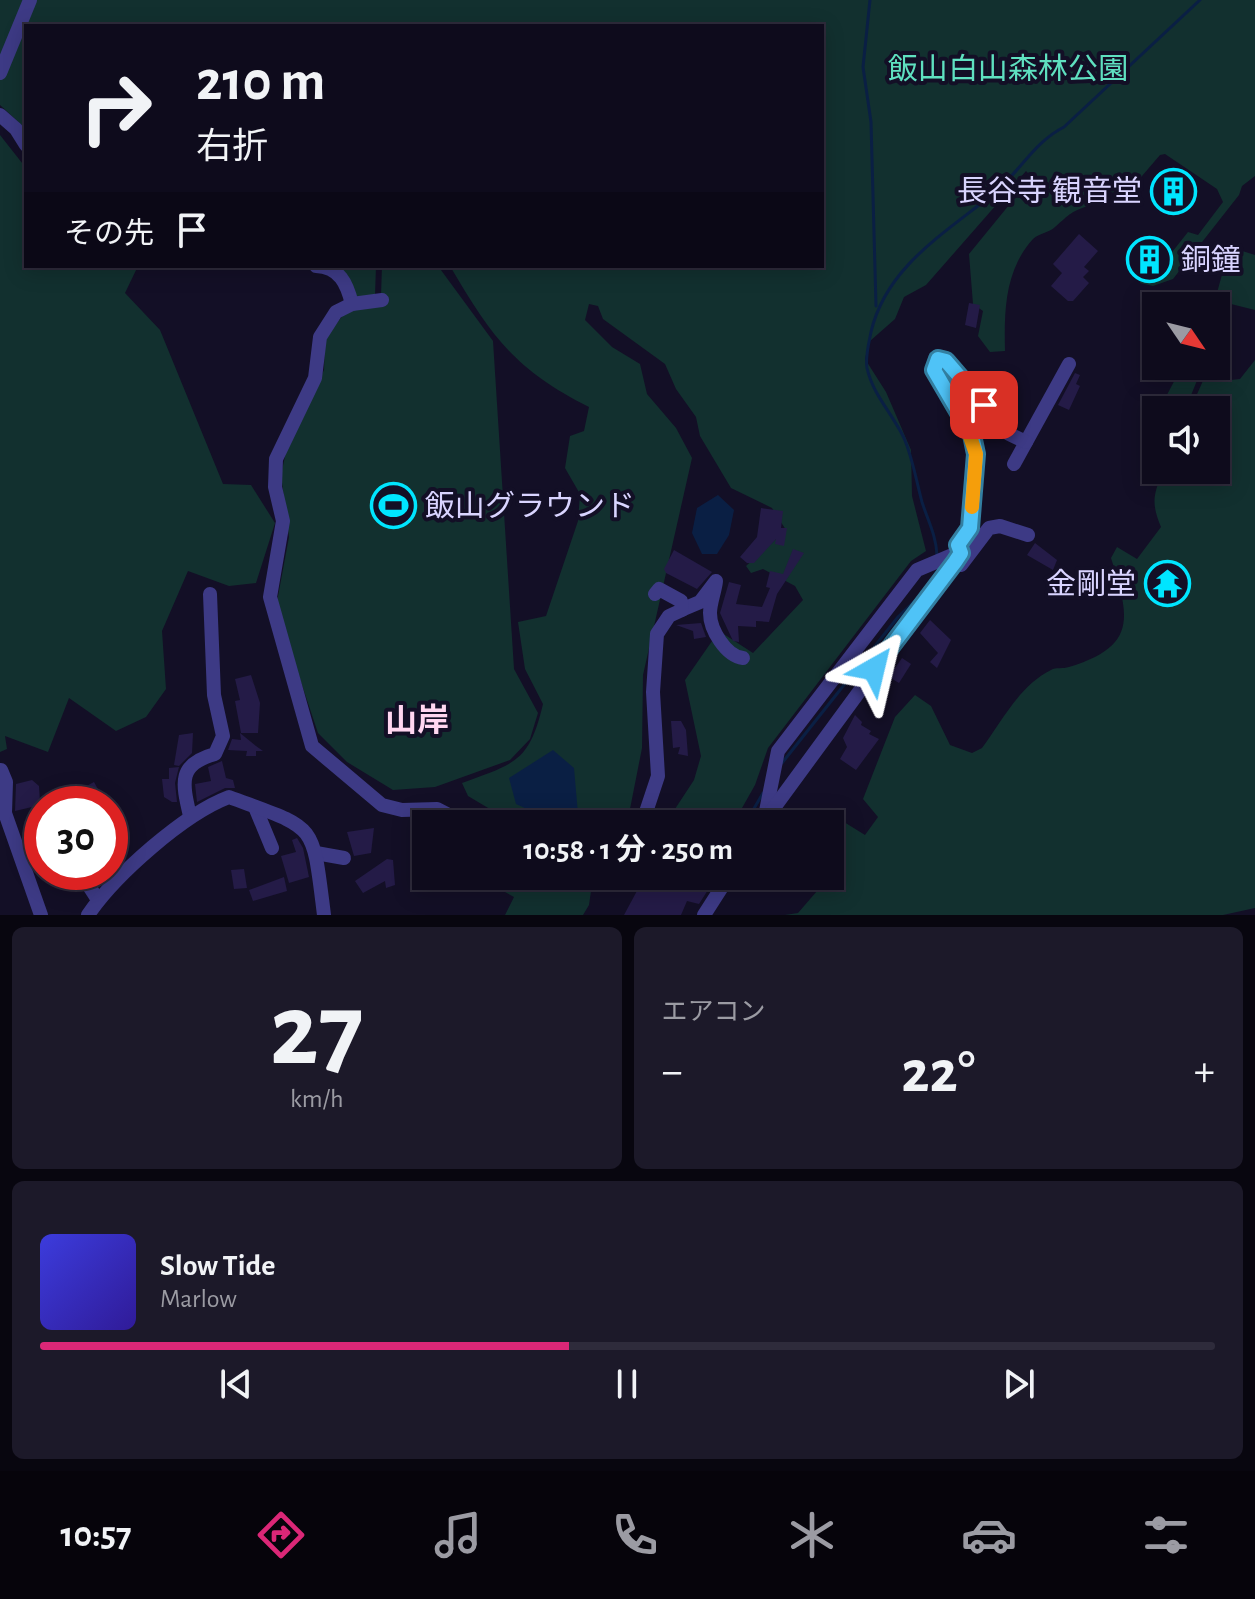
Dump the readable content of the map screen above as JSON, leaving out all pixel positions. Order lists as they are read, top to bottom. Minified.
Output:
{"districts":["山岸"],"parks":["飯山白山森林公園"],"places":{"building":["長谷寺 観音堂","銅鐘"],"sports":["飯山グラウンド"],"temple":["金剛堂"]},"north":"bottom right","page":{"turn":["210 m","右折"],"then":"その先","limit":"30","trip":"10:58 · 1 分 · 250 m","tile":[["27","km/h"],"エアコン"],"heat":["−","22°","+"],"song":["Slow Tide","Marlow"],"tabs":"10:57"}}
